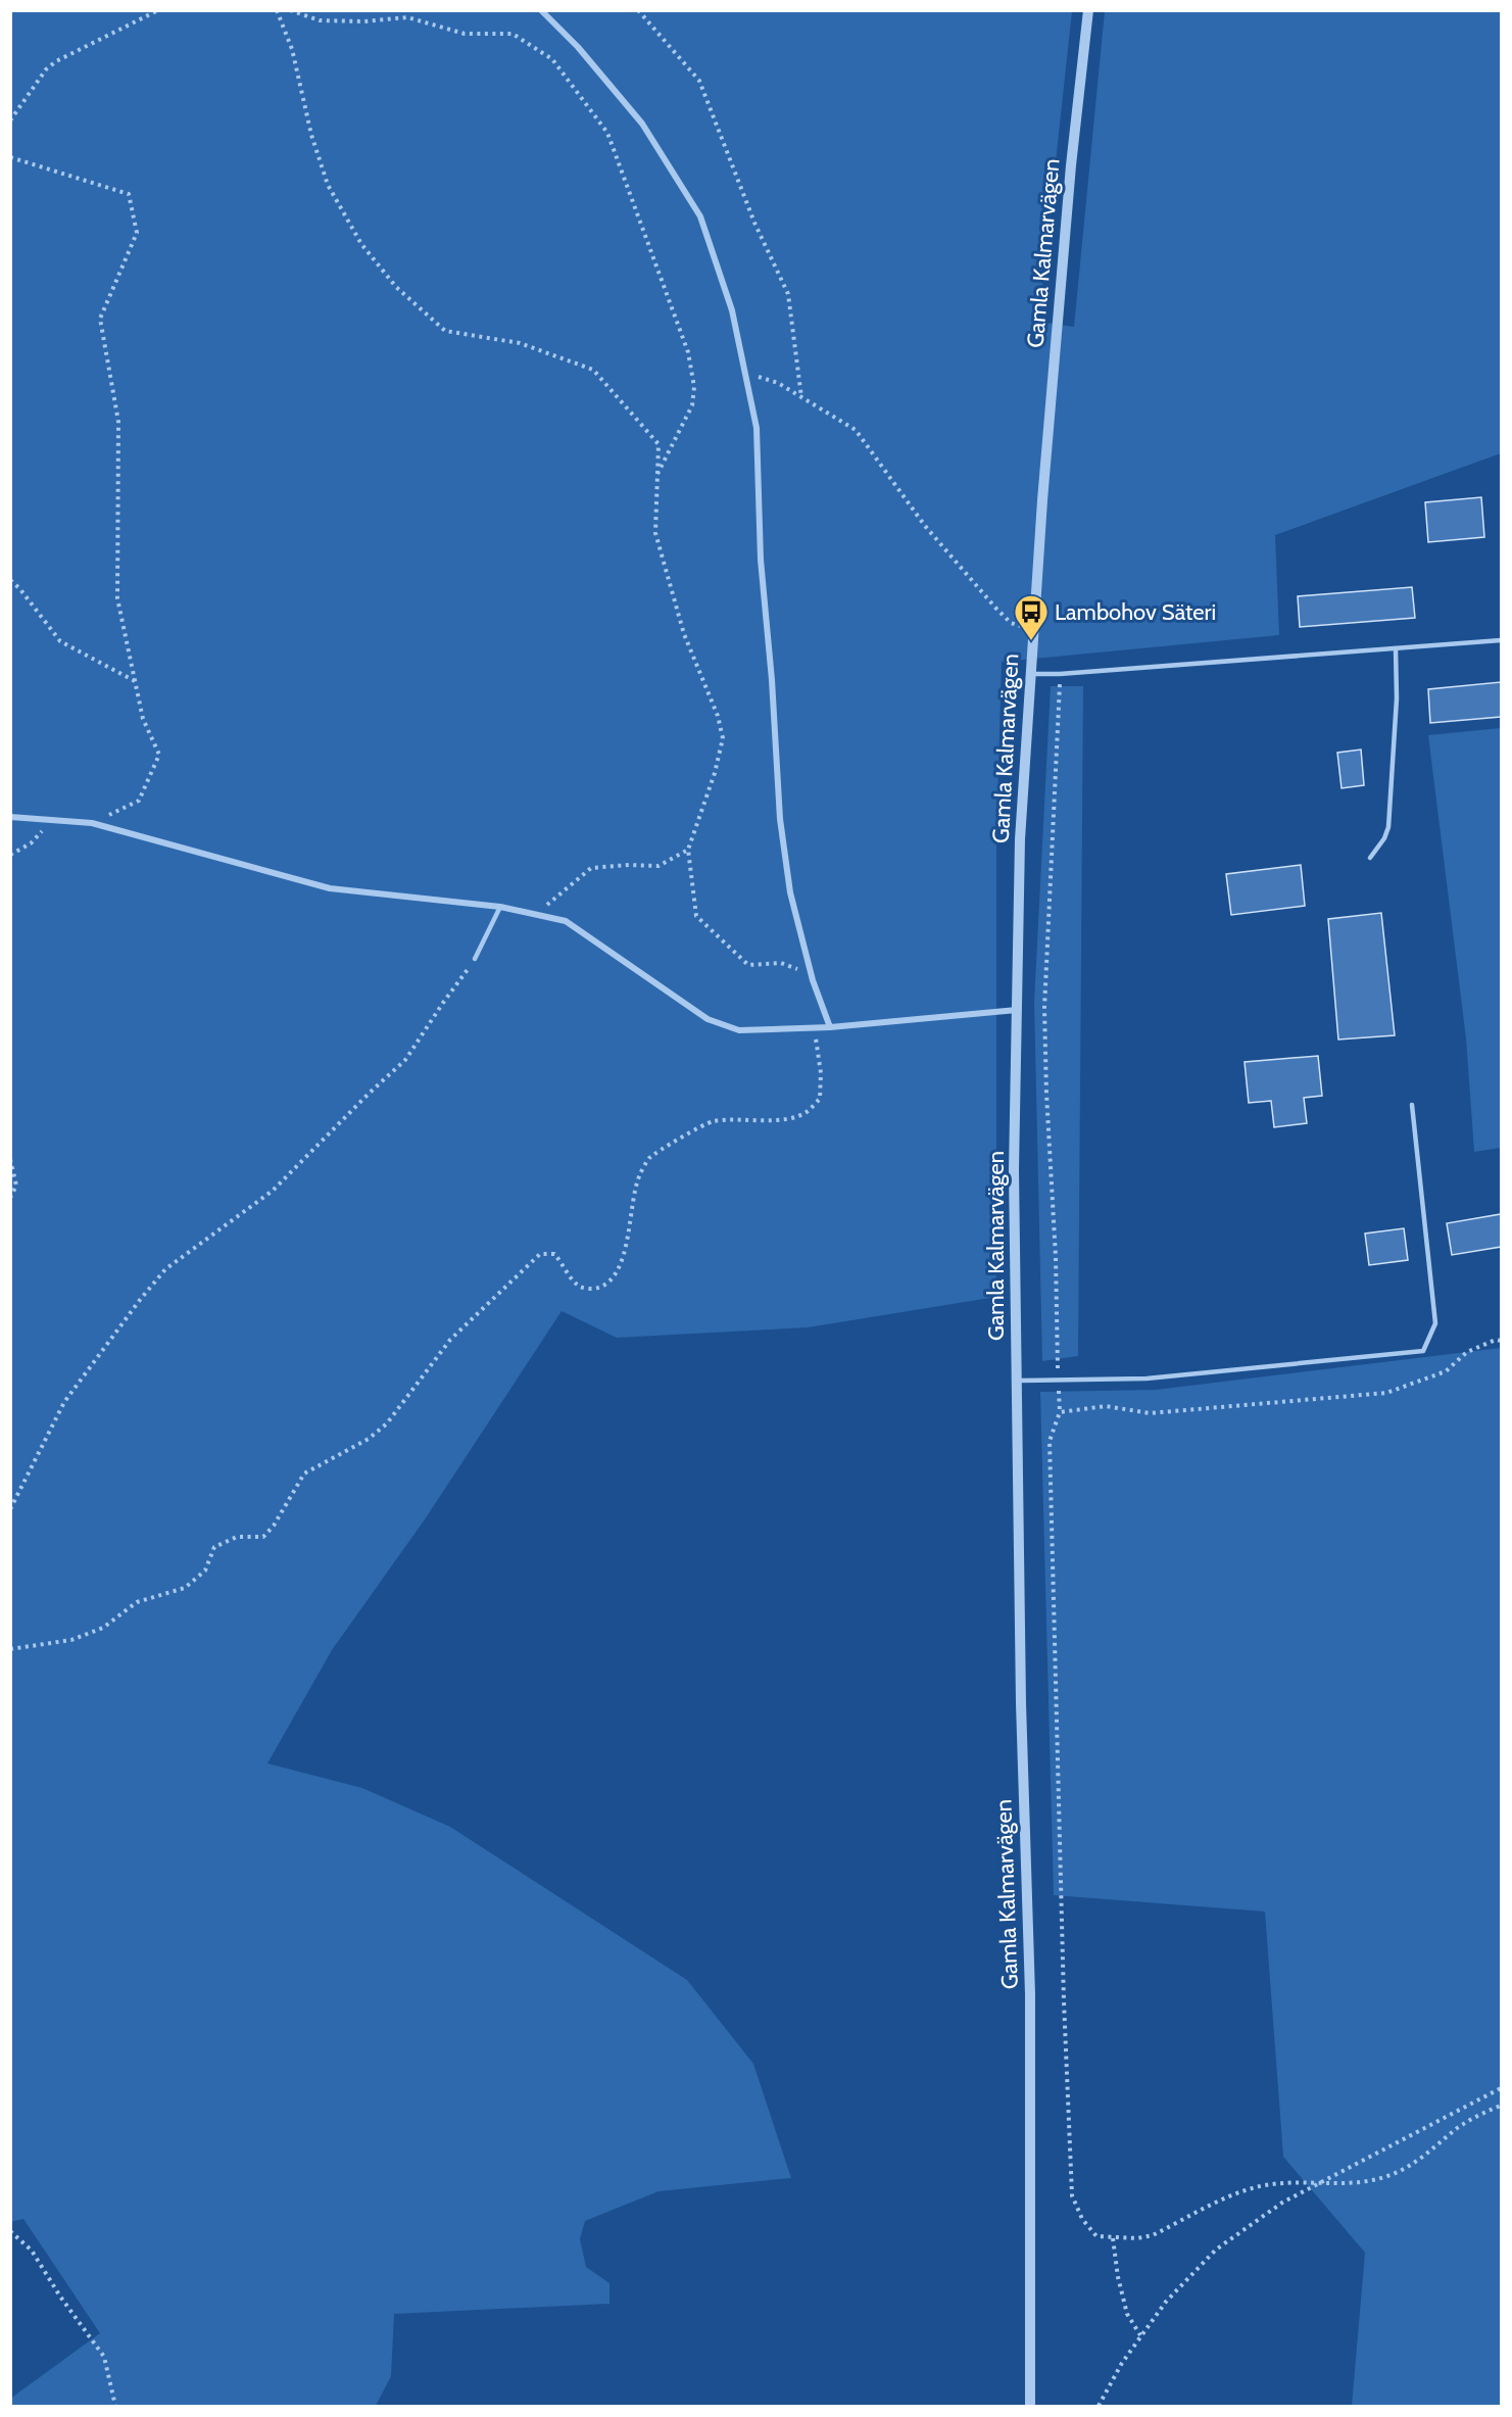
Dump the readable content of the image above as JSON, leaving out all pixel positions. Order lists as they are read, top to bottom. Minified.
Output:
{"streets":{"street":["Gamla Kalmarvägen"]},"places":{"bus stop":["Lambohov Säteri"]}}
